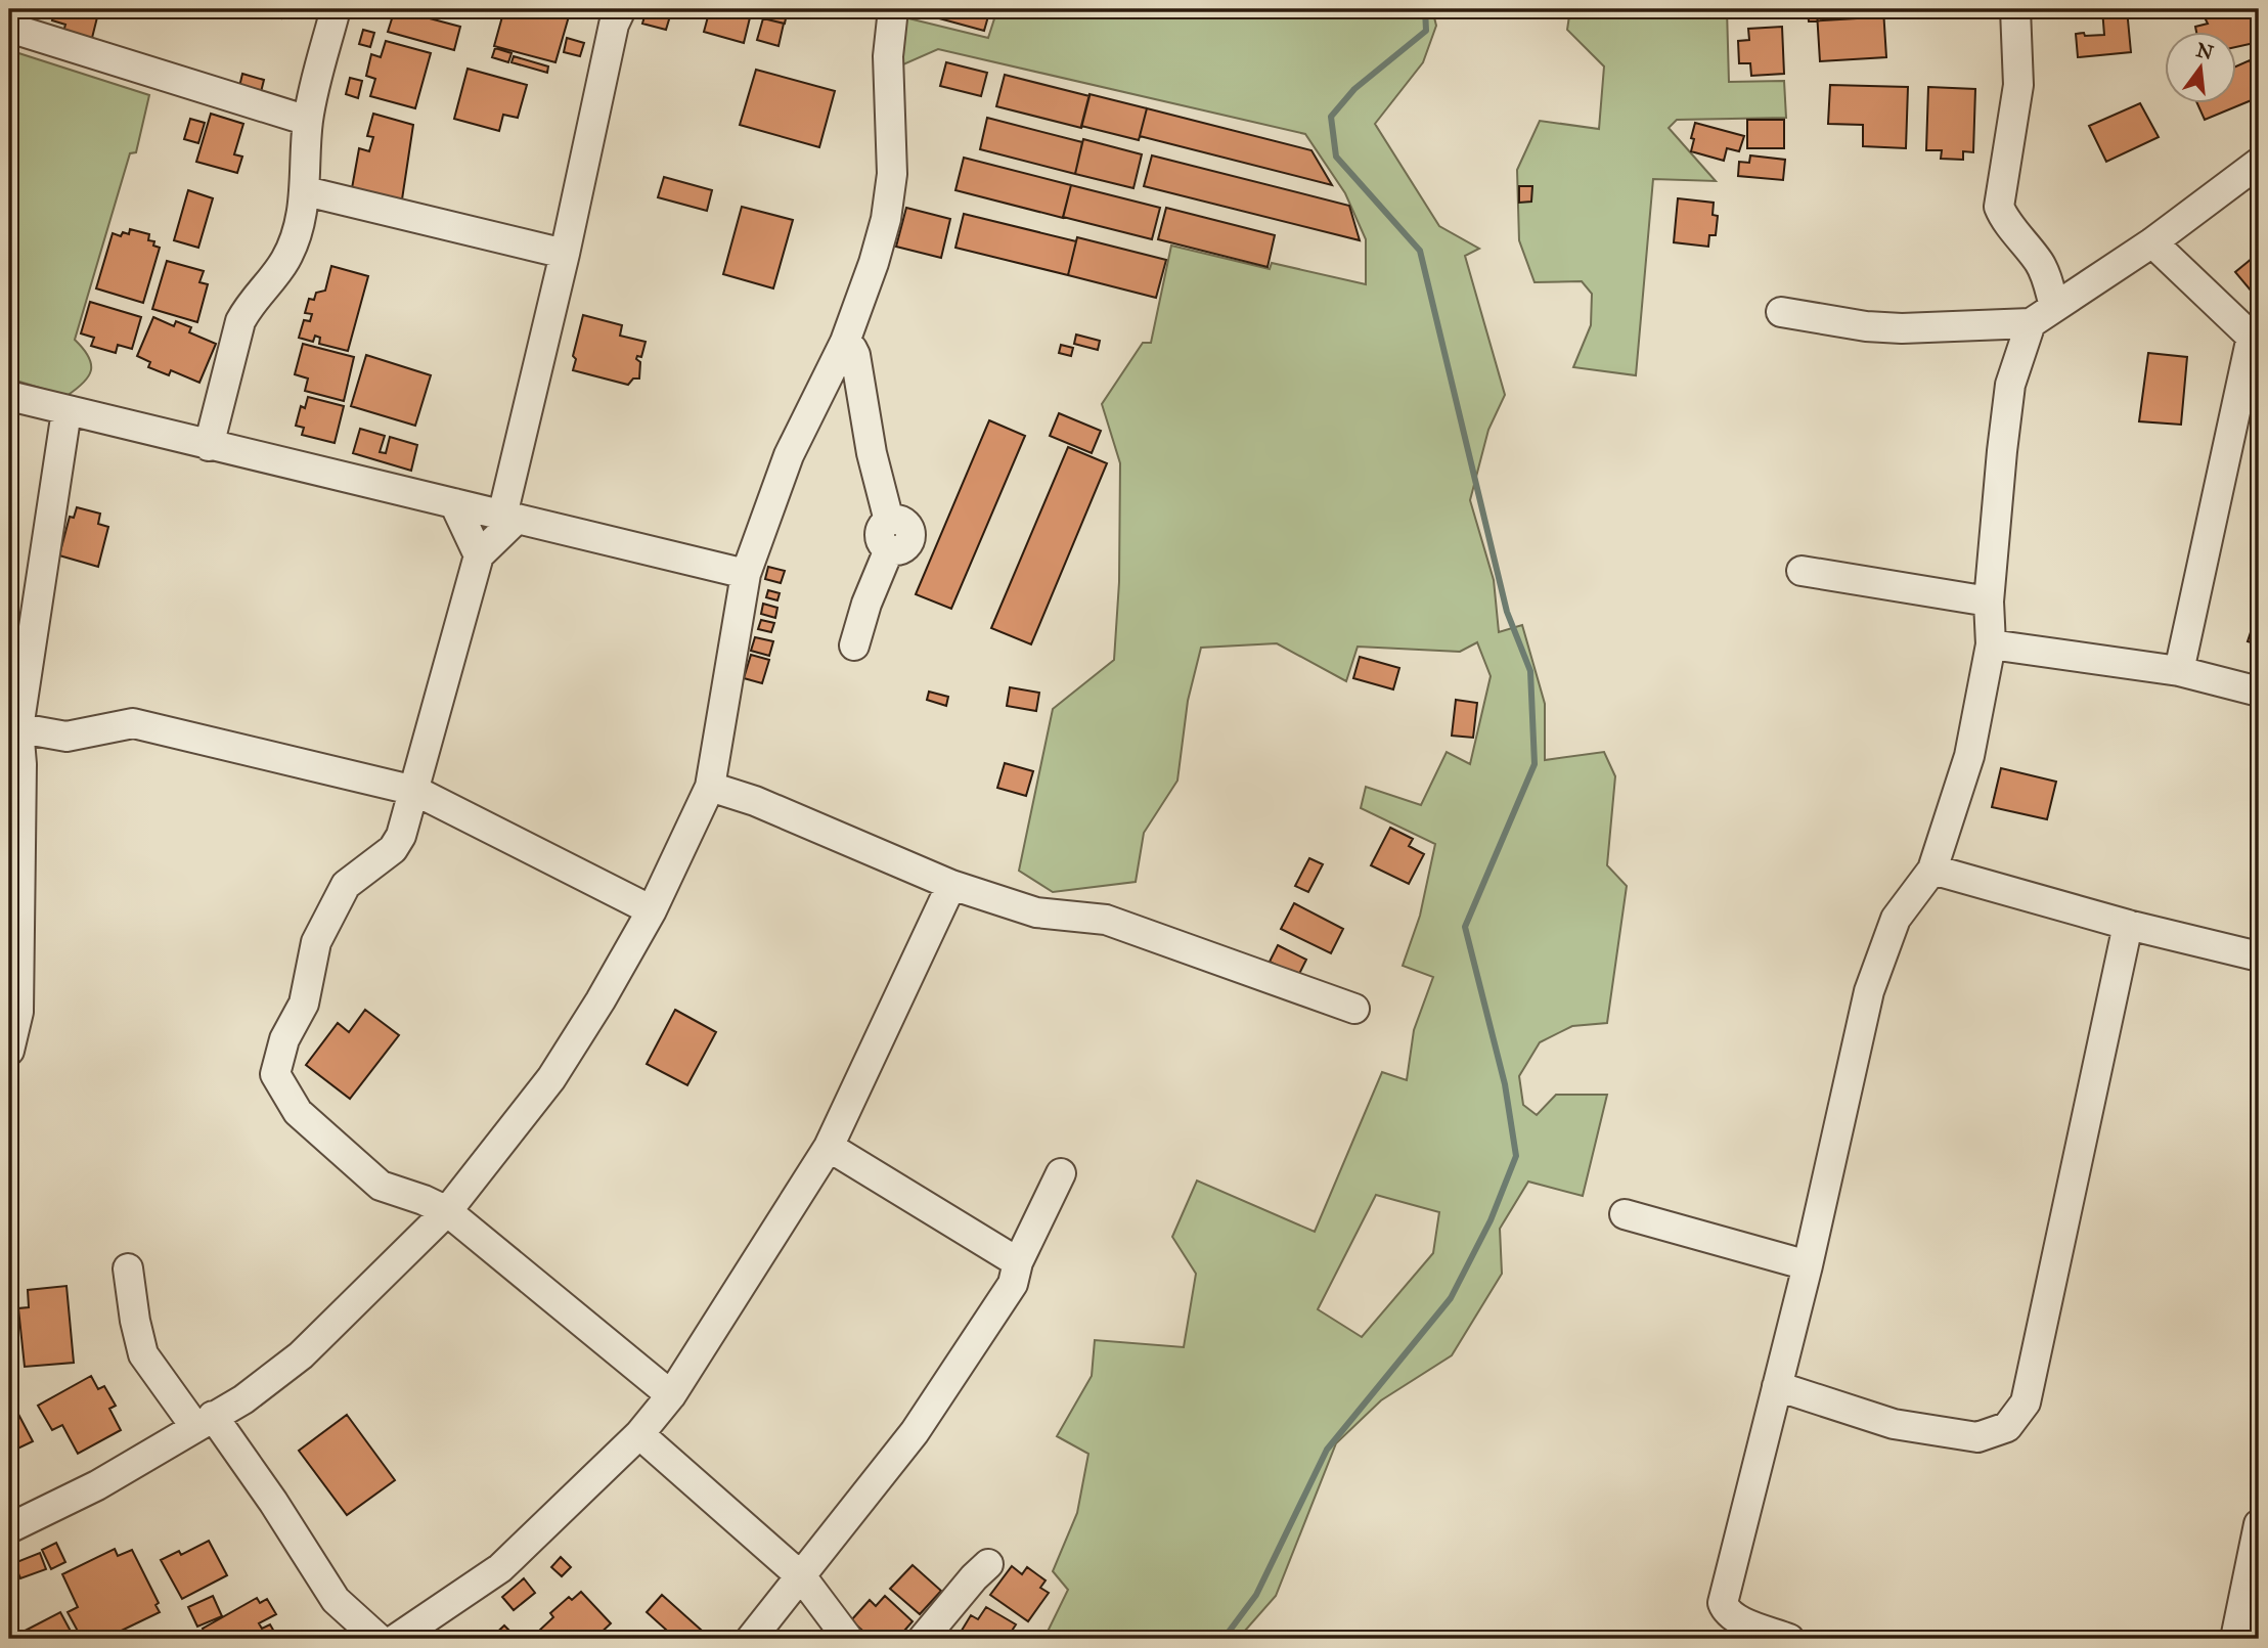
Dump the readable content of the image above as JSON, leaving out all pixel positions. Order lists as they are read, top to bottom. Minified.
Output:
{"north":"top"}
